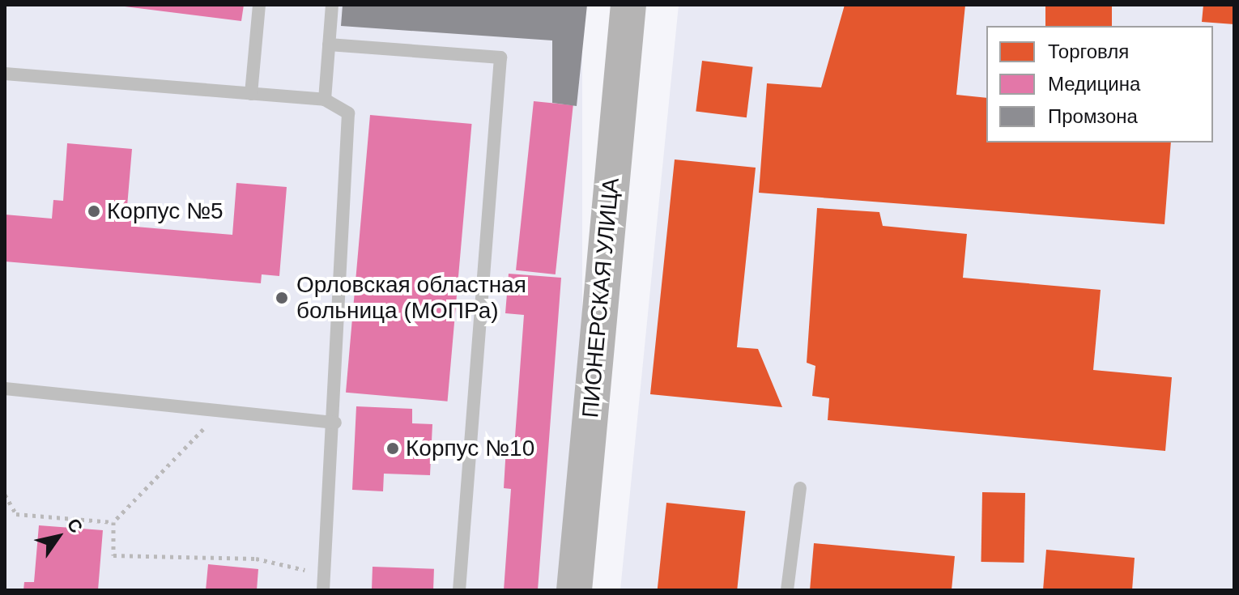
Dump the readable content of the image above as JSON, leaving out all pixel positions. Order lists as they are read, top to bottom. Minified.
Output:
{"streets":{"main road":["ПИОНЕРСКАЯ УЛИЦА"]},"places":["Корпус №5","Орловская областная больница (МОПРа)","Корпус №10"],"legend":["Торговля","Медицина","Промзона"],"north":"top right"}
